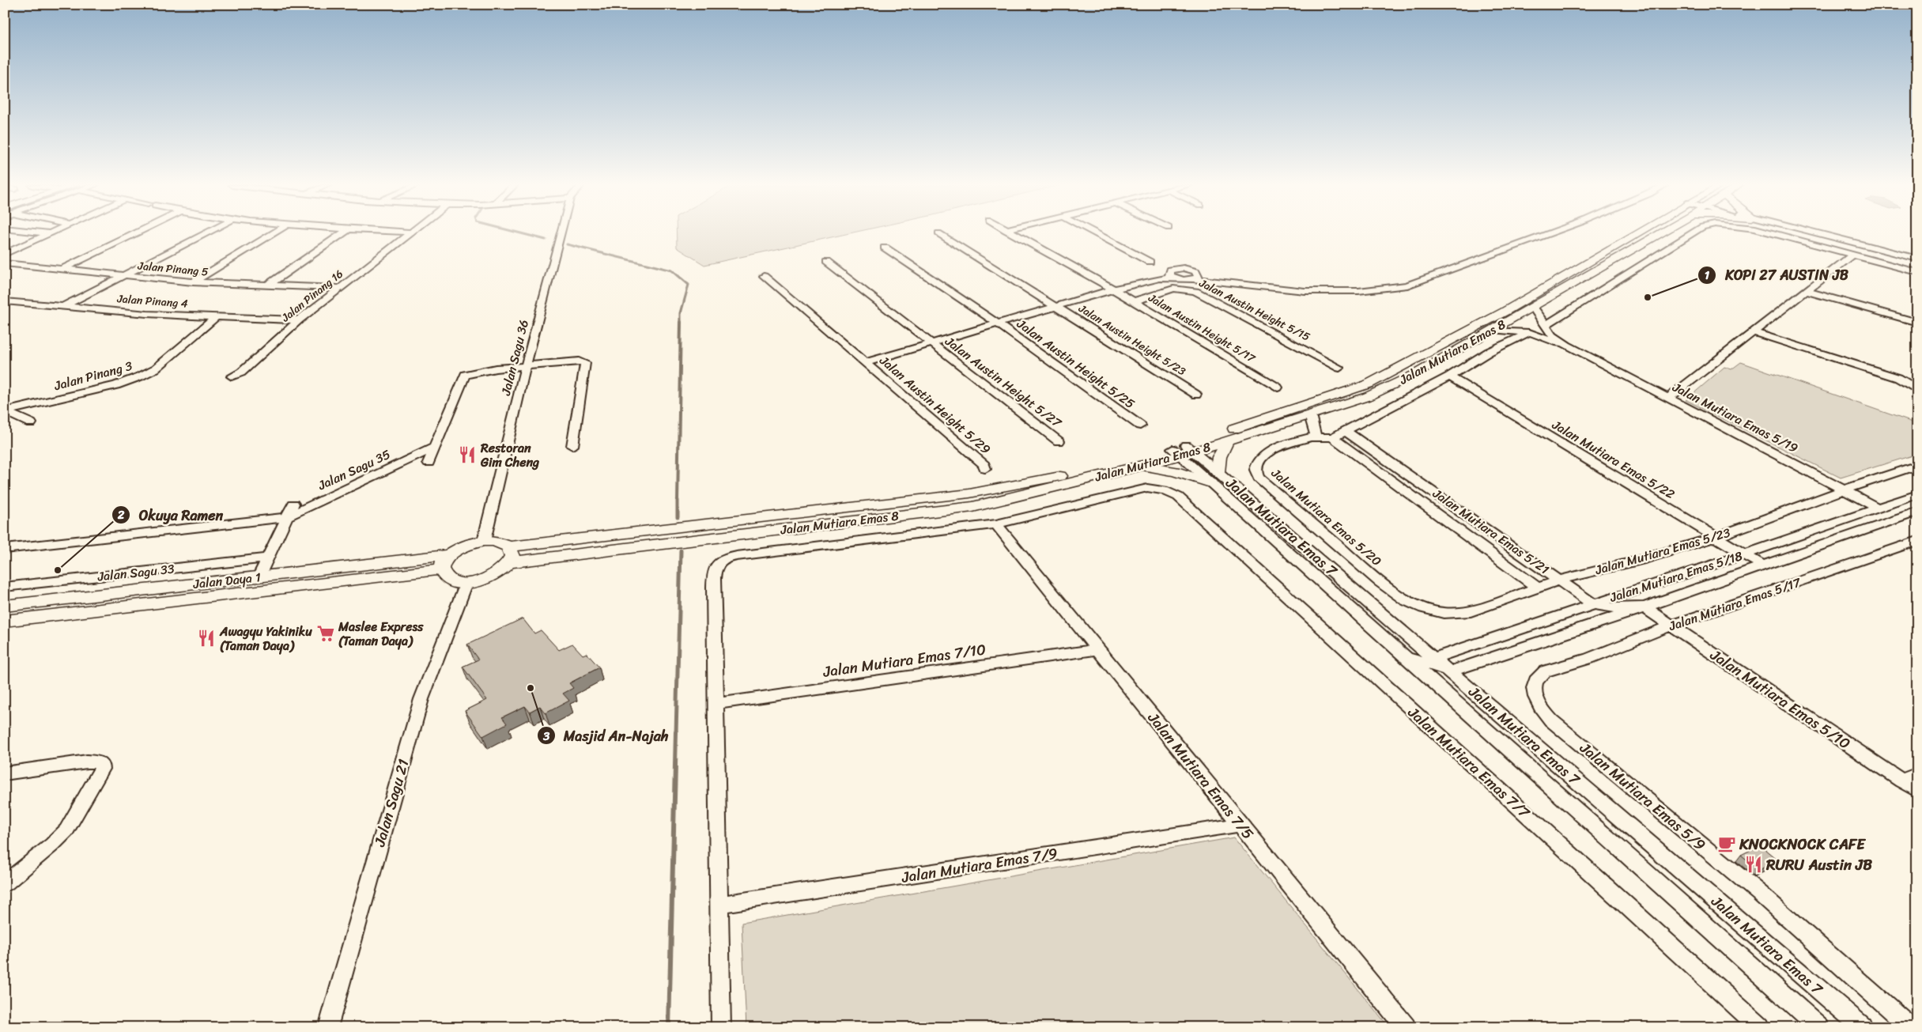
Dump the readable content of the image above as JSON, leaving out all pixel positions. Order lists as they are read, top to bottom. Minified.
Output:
{"streets":{"main road":["Jalan Mutiara Emas 8","Jalan Daya 1"],"street":["Jalan Pinang 5","Jalan Pinang 16","Jalan Pinang 4","Jalan Austin Height 5/15","Jalan Austin Height 5/17","Jalan Austin Height 5/23","Jalan Sagu 36","Jalan Austin Height 5/25","Jalan Pinang 3","Jalan Austin Height 5/27","Jalan Austin Height 5/29","Jalan Mutiara Emas 5/19","Jalan Mutiara Emas 5/22","Jalan Sagu 35","Jalan Mutiara Emas 5/20","Jalan Mutiara Emas 7","Jalan Mutiara Emas 5/21","Jalan Mutiara Emas 5/23","Jalan Sagu 33","Jalan Mutiara Emas 5/18","Jalan Mutiara Emas 5/17","Jalan Mutiara Emas 7/10","Jalan Mutiara Emas 5/10","Jalan Mutiara Emas 7/7","Jalan Mutiara Emas 7/5","Jalan Mutiara Emas 5/9","Jalan Sagu 21","Jalan Mutiara Emas 7/9"]},"crossings":[["Jalan Pinang 5","Jalan Pinang 16"],["Jalan Pinang 16","Jalan Pinang 4"],["Jalan Pinang 4","Jalan Pinang 3"],["Jalan Austin Height 5/15","Jalan Austin Height 5/17"],["Jalan Mutiara Emas 8","Jalan Mutiara Emas 5/19"],["Jalan Mutiara Emas 8","Jalan Mutiara Emas 7"],["Jalan Mutiara Emas 5/19","Jalan Mutiara Emas 5/20"],["Jalan Mutiara Emas 5/19","Jalan Mutiara Emas 5/23"],["Jalan Mutiara Emas 5/19","Jalan Mutiara Emas 5/18"],["Jalan Mutiara Emas 5/22","Jalan Mutiara Emas 5/20"],["Jalan Mutiara Emas 5/22","Jalan Mutiara Emas 5/23"],["Jalan Mutiara Emas 5/22","Jalan Mutiara Emas 5/18"],["Jalan Mutiara Emas 5/20","Jalan Mutiara Emas 5/21"],["Jalan Mutiara Emas 5/20","Jalan Mutiara Emas 5/23"],["Jalan Mutiara Emas 7","Jalan Mutiara Emas 5/18"],["Jalan Mutiara Emas 5/21","Jalan Mutiara Emas 5/23"],["Jalan Mutiara Emas 5/21","Jalan Mutiara Emas 5/18"],["Jalan Mutiara Emas 5/21","Jalan Mutiara Emas 5/10"],["Jalan Mutiara Emas 5/18","Jalan Mutiara Emas 5/10"],["Jalan Mutiara Emas 5/17","Jalan Mutiara Emas 5/10"],["Jalan Mutiara Emas 5/17","Jalan Mutiara Emas 5/9"],["Jalan Mutiara Emas 7/10","Jalan Mutiara Emas 7/5"],["Jalan Mutiara Emas 7/7","Jalan Mutiara Emas 7/5"],["Jalan Mutiara Emas 7/5","Jalan Mutiara Emas 7/9"]],"places":{"other":["KOPI 27 AUSTIN JB","Okuya Ramen","Masjid An-Najah"],"restaurant":["Restoran Gim Cheng","Awagyu Yakiniku (Taman Daya)","RURU Austin JB"],"supermarket":["Maslee Express (Taman Daya)"],"cafe":["KNOCKNOCK CAFE"]}}
